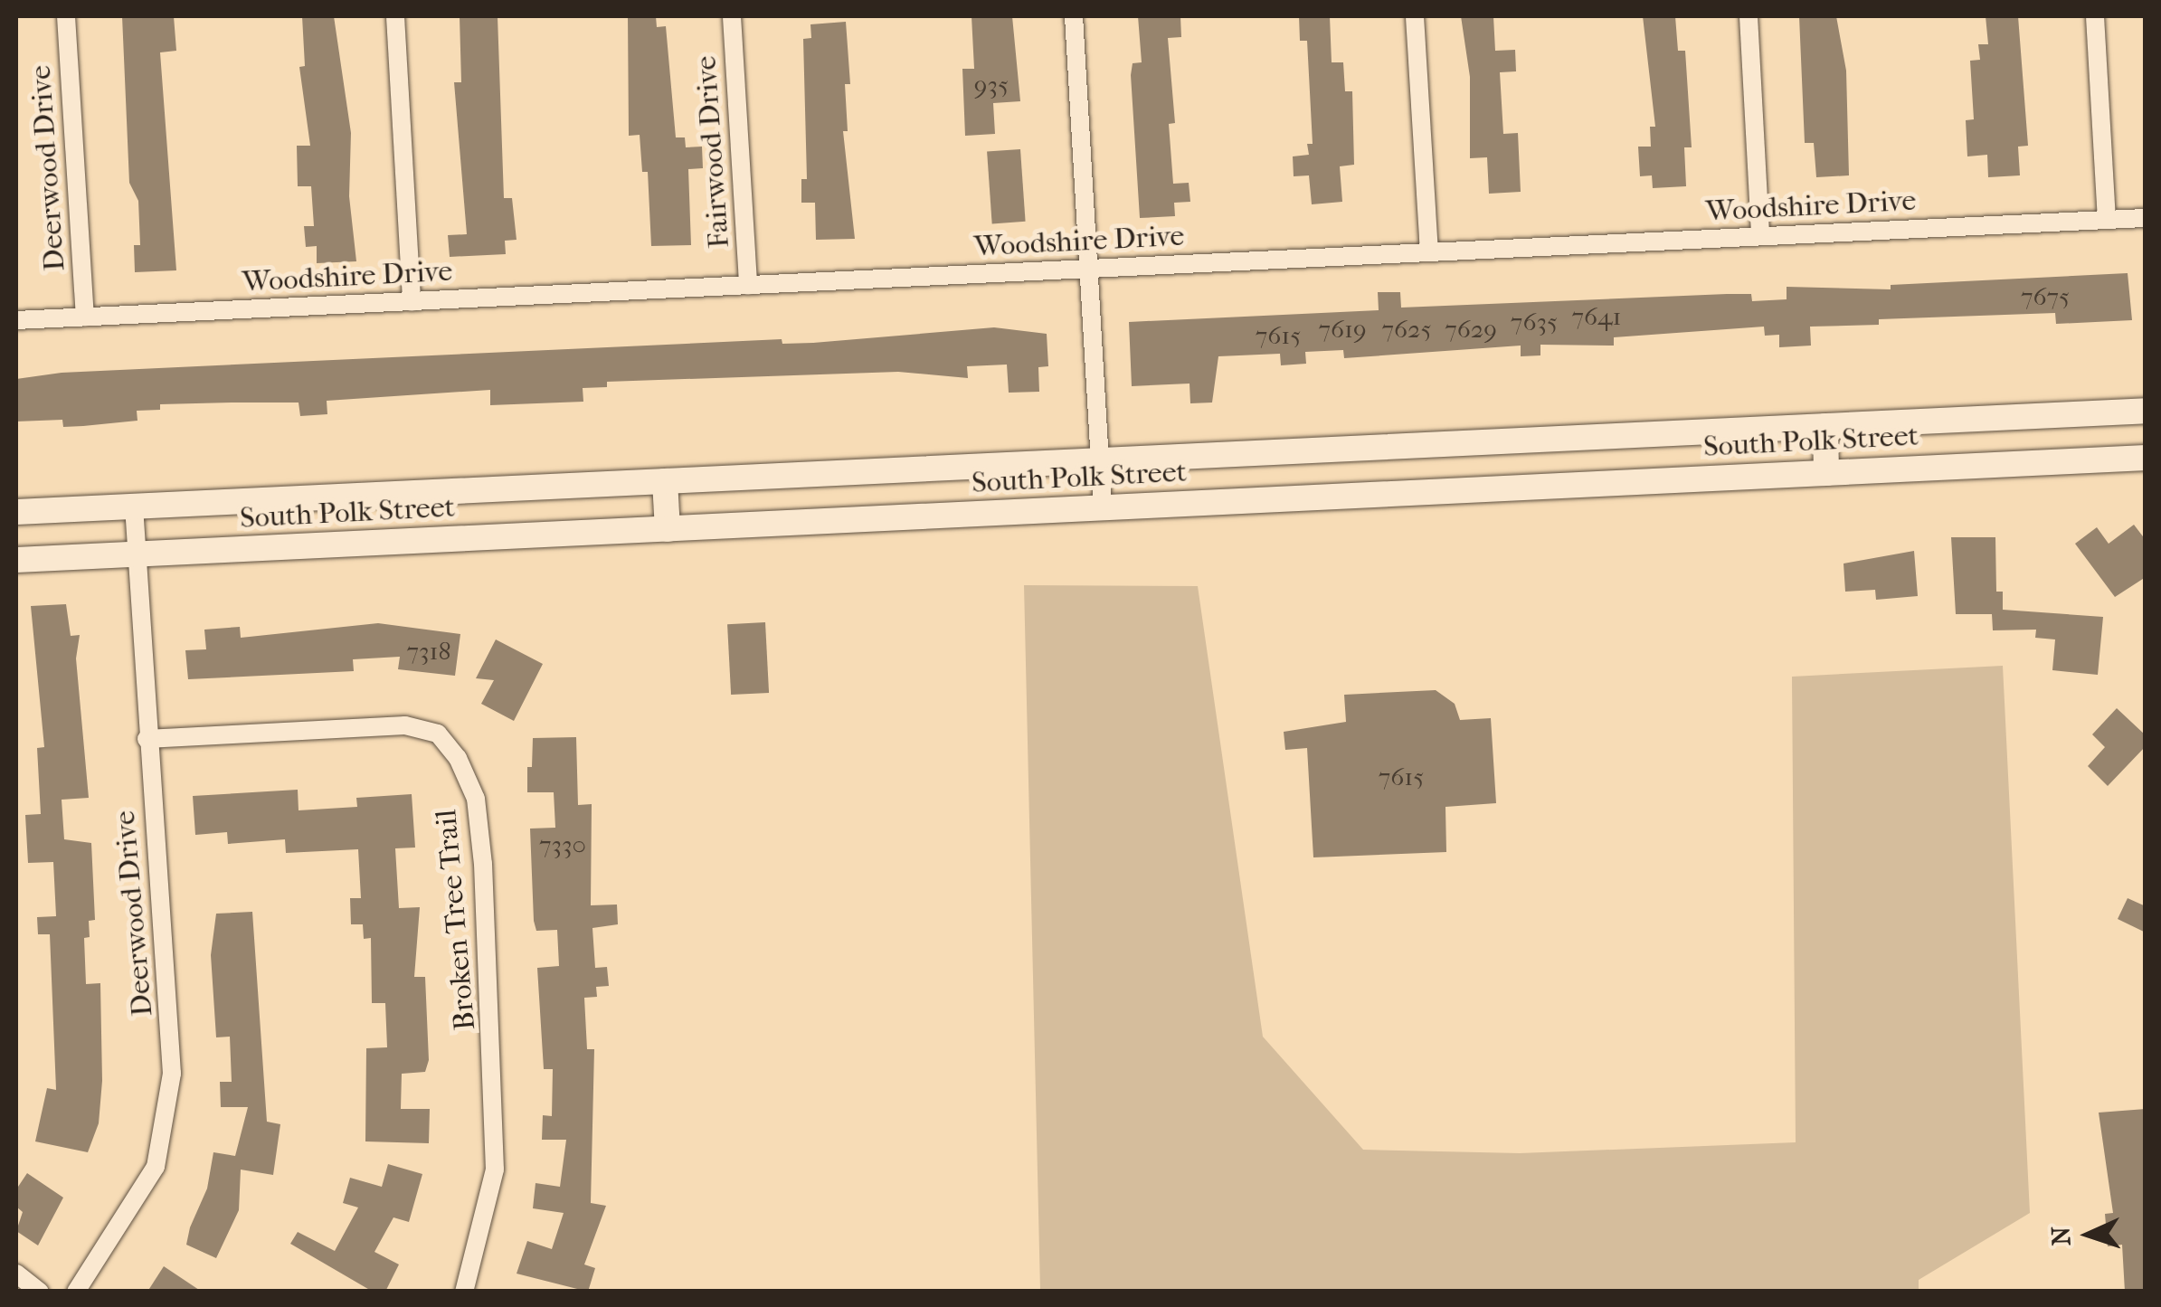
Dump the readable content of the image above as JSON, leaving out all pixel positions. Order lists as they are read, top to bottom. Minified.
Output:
{"streets":{"main road":["South Polk Street"],"street":["Fairwood Drive","Deerwood Drive","Woodshire Drive","Broken Tree Trail"]},"crossings":[["Fairwood Drive","Woodshire Drive"],["Deerwood Drive","Woodshire Drive"],["Deerwood Drive","South Polk Street"],["Deerwood Drive","Broken Tree Trail"]],"house_numbers":["935","7675","7641","7635","7619","7625","7629","7615","7318","7615","7330"],"north":"left"}
